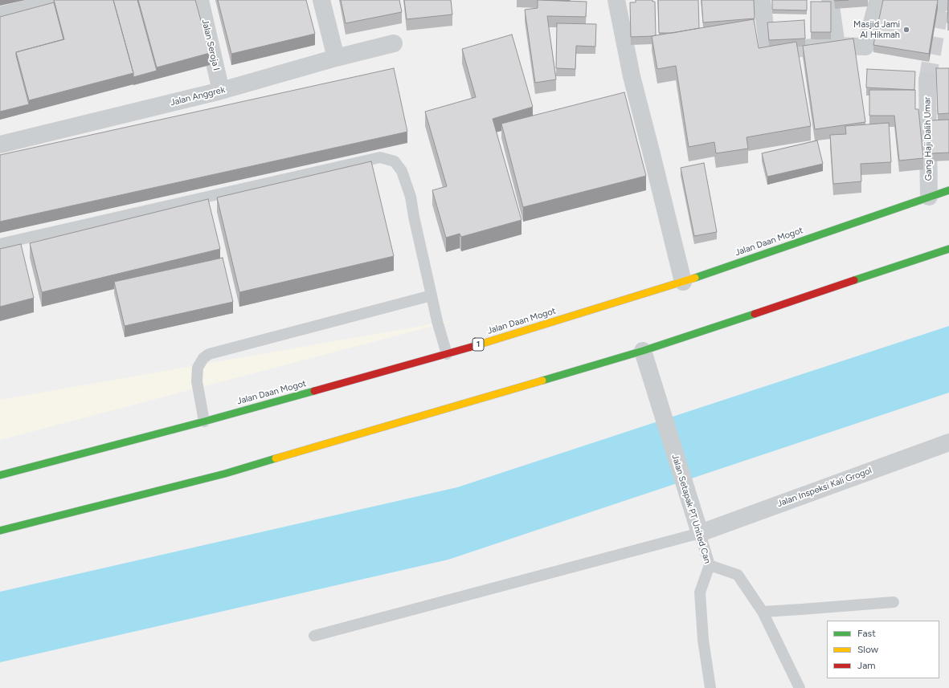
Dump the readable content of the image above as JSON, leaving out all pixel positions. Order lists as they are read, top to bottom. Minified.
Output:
{"streets":{"highway":["Jalan Daan Mogot","1"],"street":["Jalan Seroja I","Jalan Anggrek","Gang Haji Dalih Umar","Jalan Inspeksi Kali Grogol","Jalan Setapak PT United Can"]},"crossings":[["Jalan Seroja I","Jalan Anggrek"],["Gang Haji Dalih Umar","Jalan Daan Mogot"],["Jalan Inspeksi Kali Grogol","Jalan Setapak PT United Can"]],"places":["Masjid Jami Al Hikmah"],"legend":["Fast","Slow","Jam"]}
